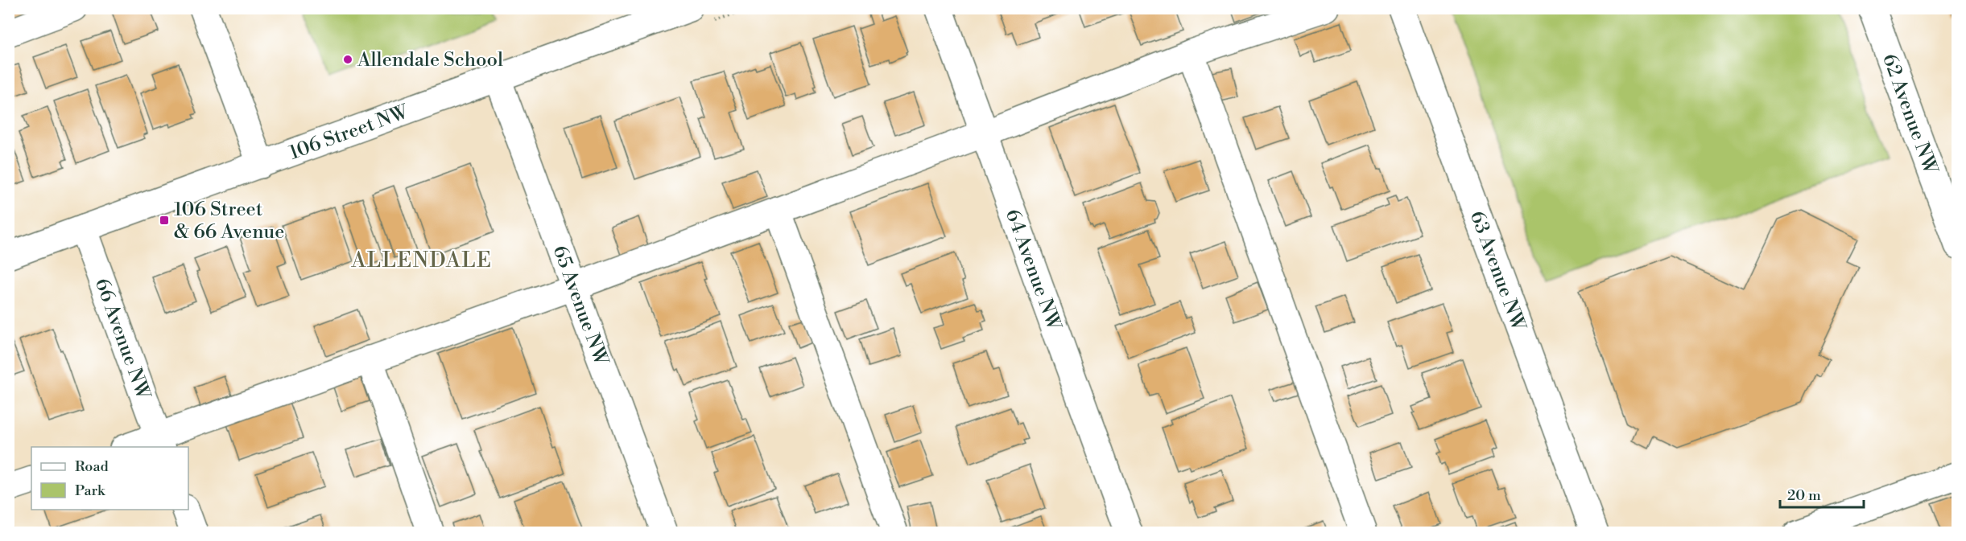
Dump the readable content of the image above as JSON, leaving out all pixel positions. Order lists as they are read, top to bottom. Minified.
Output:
{"streets":{"street":["62 Avenue NW","106 Street NW","64 Avenue NW","63 Avenue NW","65 Avenue NW","66 Avenue NW"]},"crossings":[["106 Street NW","65 Avenue NW"],["106 Street NW","66 Avenue NW"]],"districts":["ALLENDALE"],"places":{"other":["Allendale School"],"transit":["106 Street & 66 Avenue"]},"legend":["Road","Park"],"scale_bar":"20 m"}
